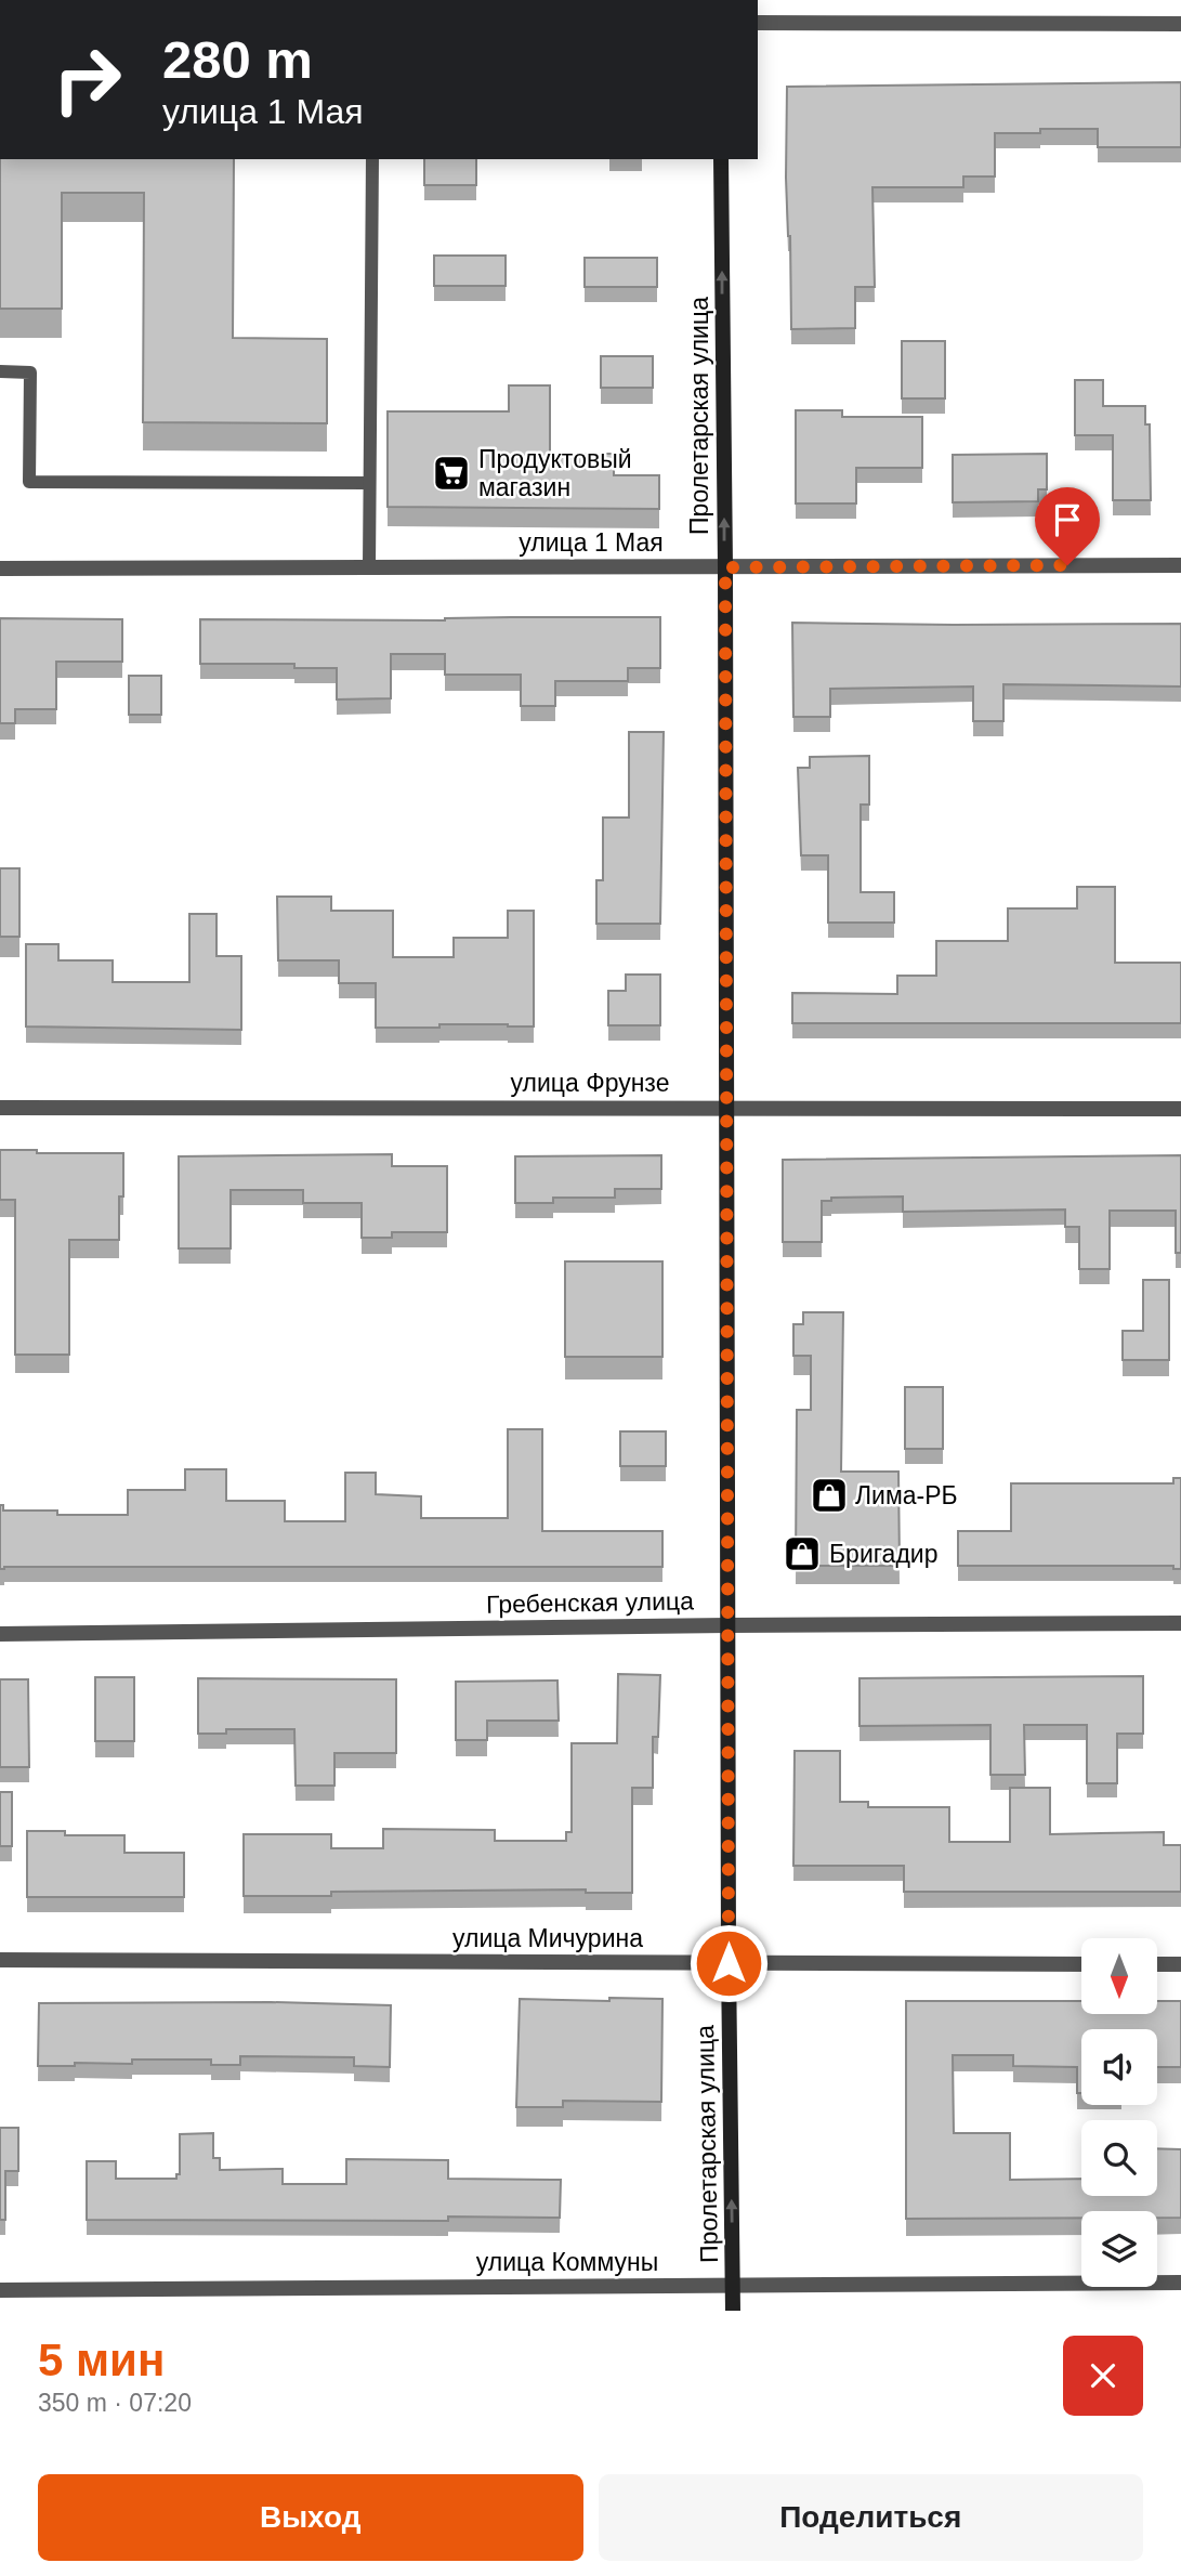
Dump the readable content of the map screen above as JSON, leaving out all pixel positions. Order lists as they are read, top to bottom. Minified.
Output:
{"streets":{"main road":["Пролетарская улица"],"street":["улица 1 Мая","улица Фрунзе","Гребенская улица","улица Мичурина","улица Коммуны"]},"crossings":[["Пролетарская улица","улица 1 Мая"],["Пролетарская улица","улица Фрунзе"],["Пролетарская улица","Гребенская улица"],["Пролетарская улица","улица Мичурина"],["Пролетарская улица","улица Коммуны"]],"places":{"supermarket":["Продуктовый магазин"],"shop":["Лима-РБ","Бригадир"]},"north":"bottom","page":{"turn":["280 m","улица 1 Мая"],"heading":["5 мин","350 m · 07:20"],"buttons":["Выход","Поделиться"]}}
